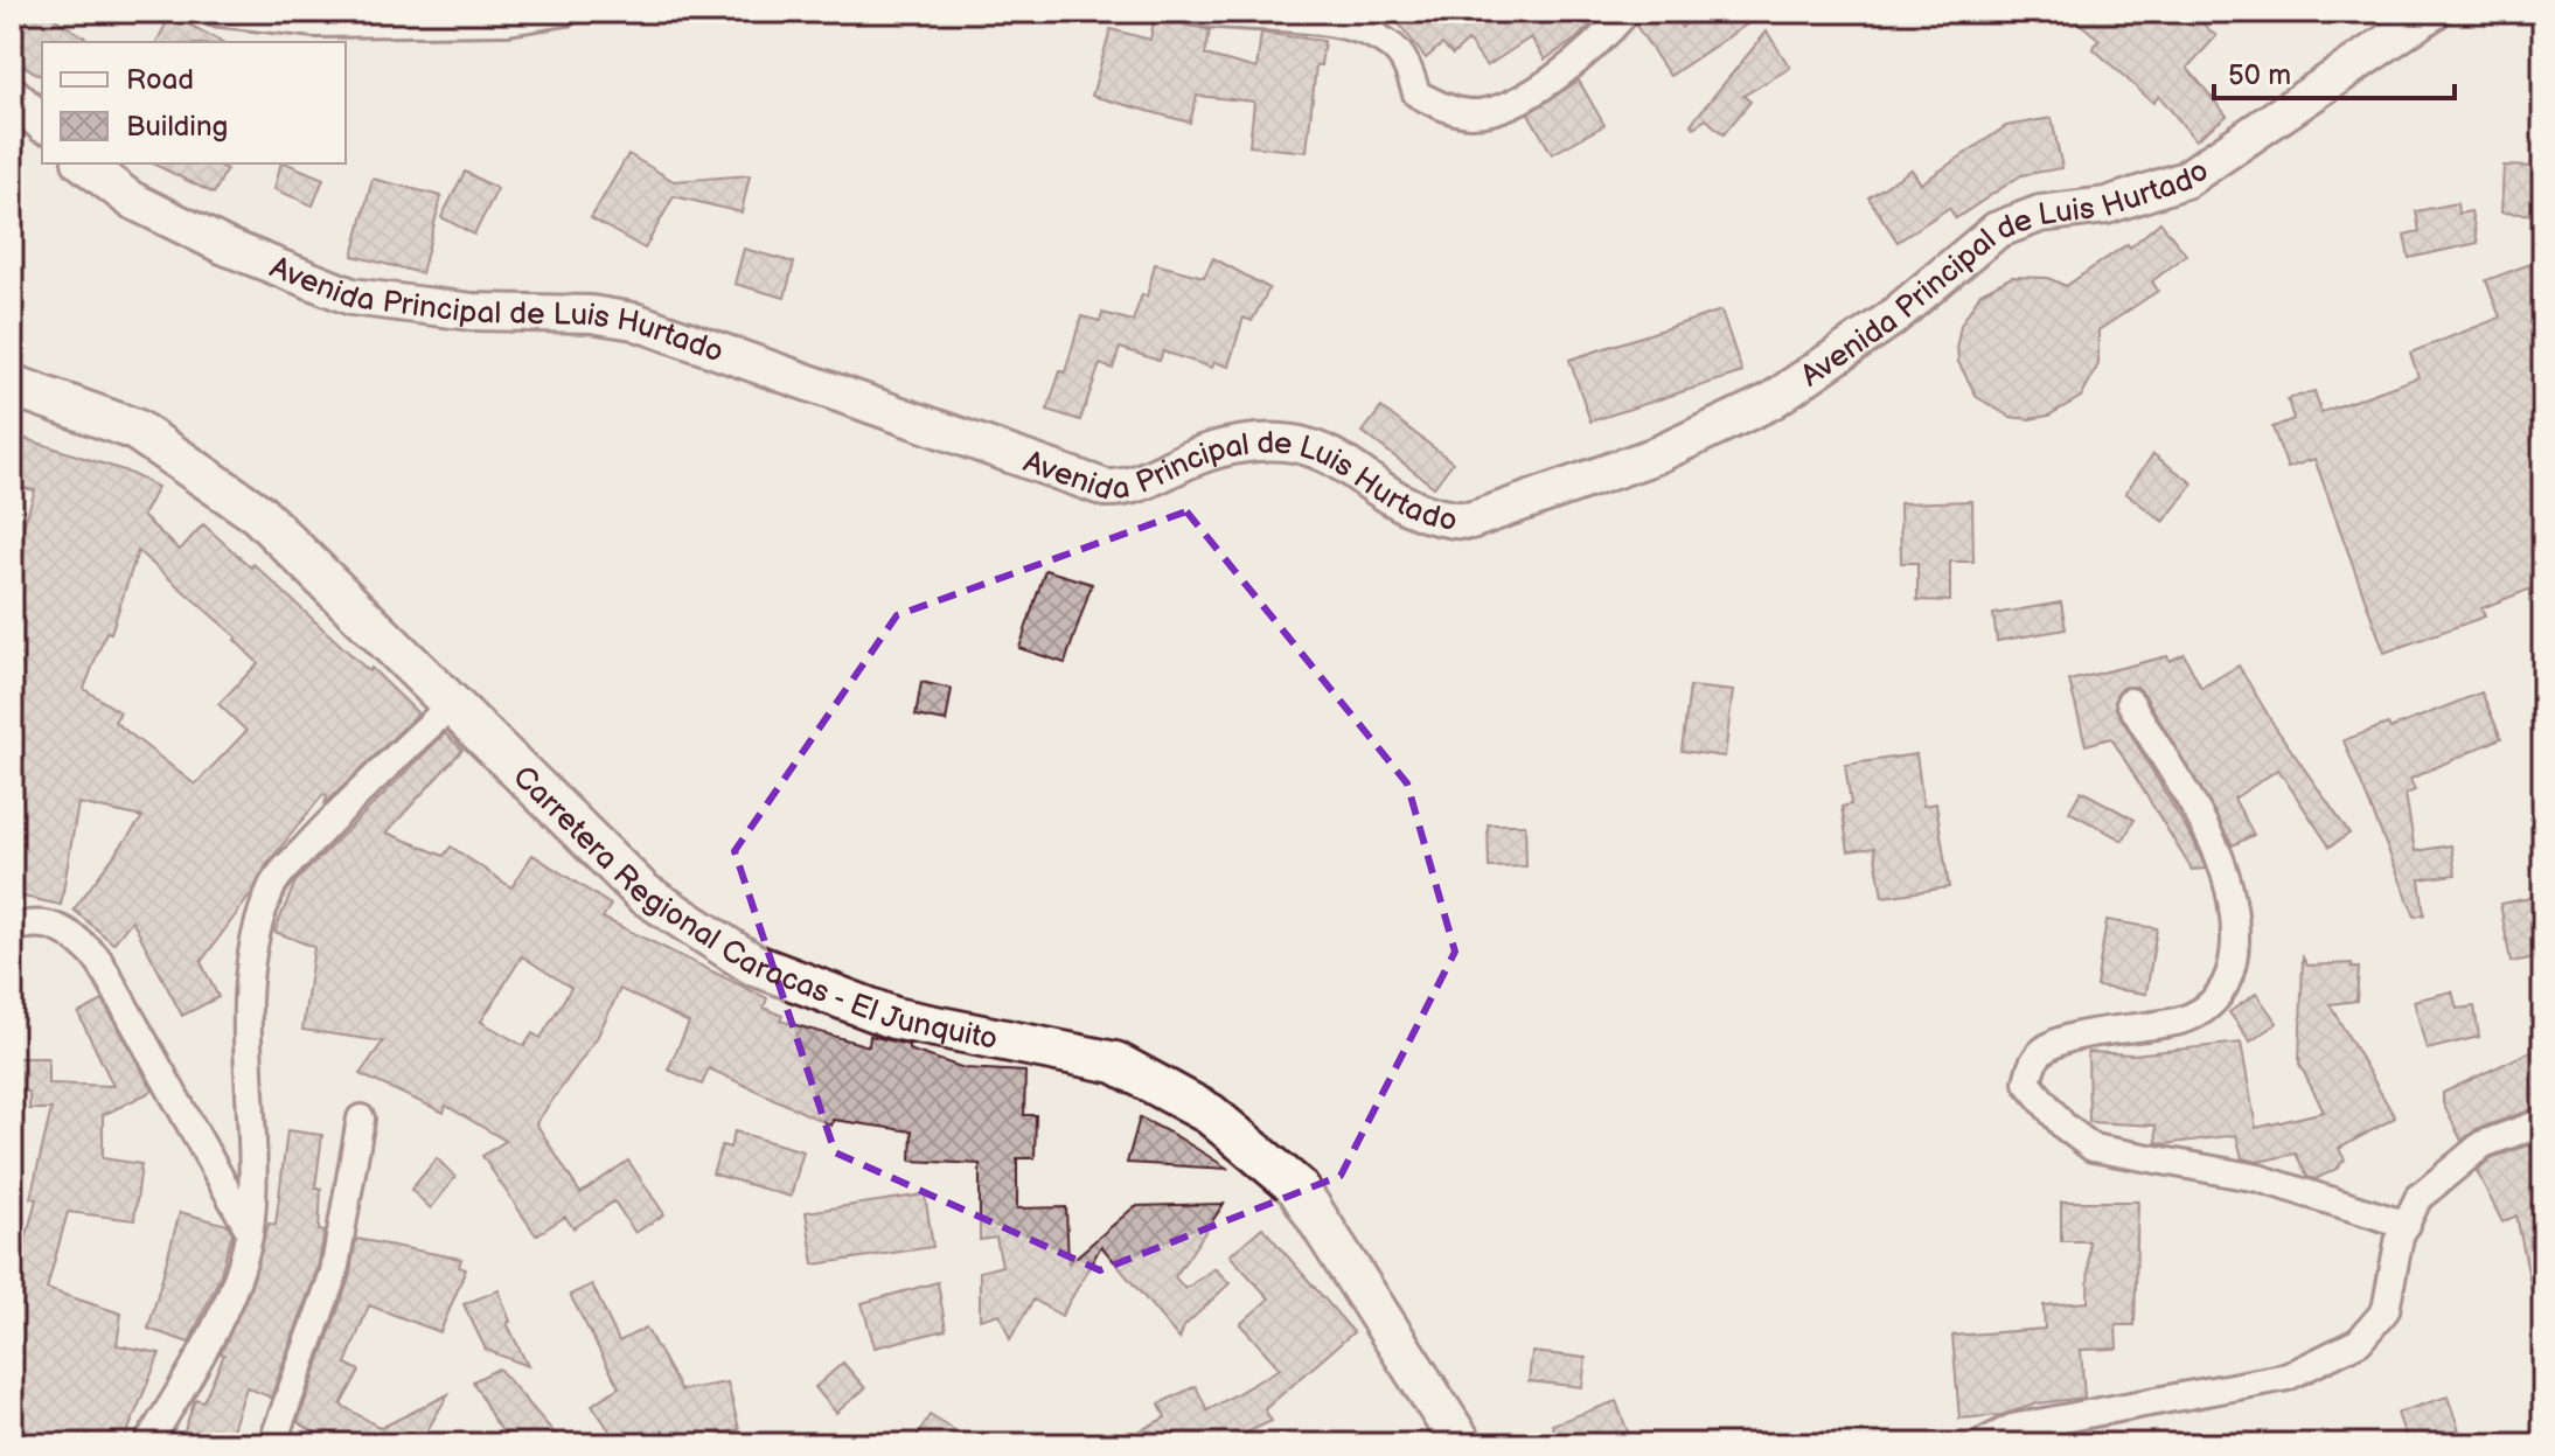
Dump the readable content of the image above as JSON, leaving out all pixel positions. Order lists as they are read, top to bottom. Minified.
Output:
{"streets":{"main road":["Carretera Regional Caracas - El Junquito"],"street":["Avenida Principal de Luis Hurtado"]},"legend":["Road","Building"],"scale_bar":"50 m"}
